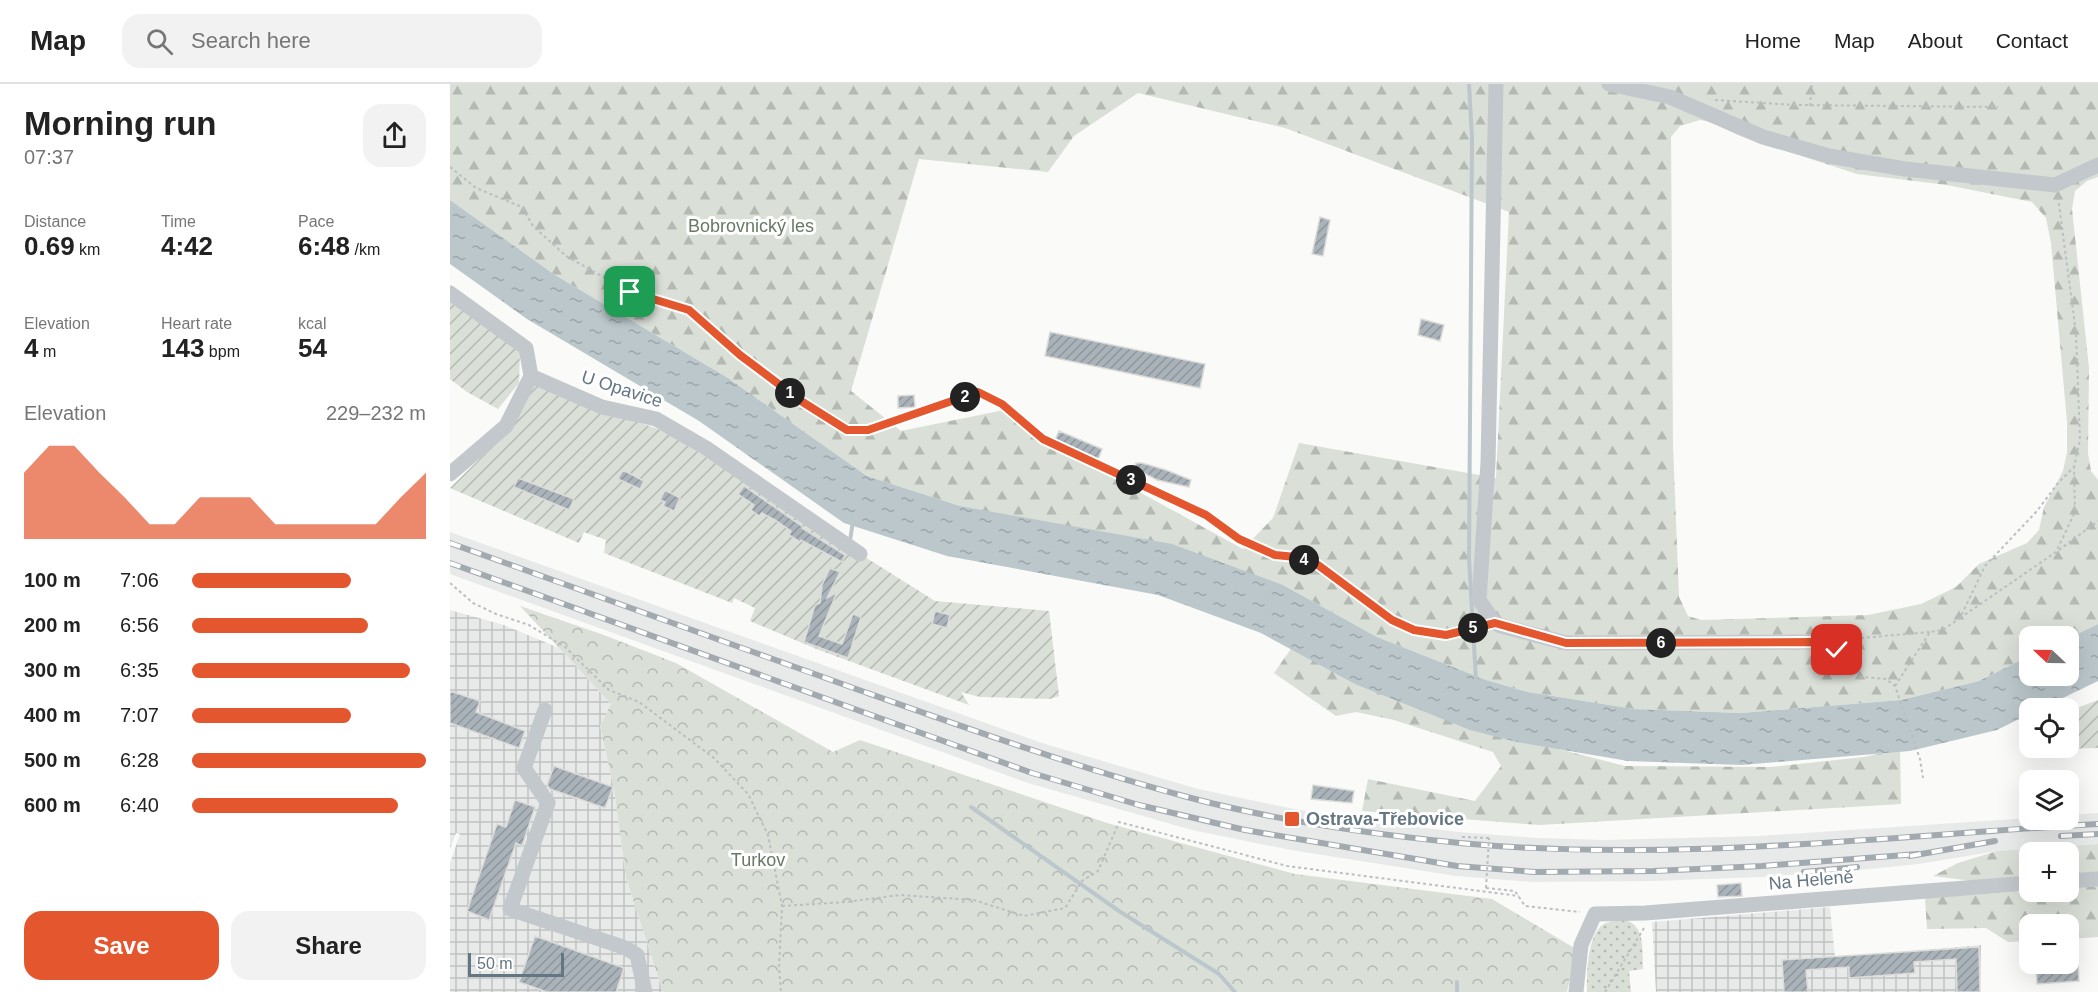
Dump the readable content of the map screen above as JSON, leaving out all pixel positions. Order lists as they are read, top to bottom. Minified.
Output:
{"streets":{"street":["U Opavice","Na Heleně"]},"parks":["Bobrovnický les","Turkov"],"places":{"transit":["Ostrava-Třebovice"]},"scale_bar":"50 m","north":"left","page":{"header":"Map","search":"Search here","nav":["Home","Map","About","Contact"],"heading":["Morning run","07:37"],"stats":[["Distance","0.69 km"],["Time","4:42"],["Pace","6:48 /km"],["Elevation","4 m"],["Heart rate","143 bpm"],["kcal","54"]],"pins":["1","2","3","4","5","6"],"chart":["Elevation","229–232 m"],"list":[{"name":"100 m","note":"7:06"},{"name":"200 m","note":"6:56"},{"name":"300 m","note":"6:35"},{"name":"400 m","note":"7:07"},{"name":"500 m","note":"6:28"},{"name":"600 m","note":"6:40"}],"map_buttons":["+","−"],"buttons":["Save","Share"],"scale":"50 m"}}
